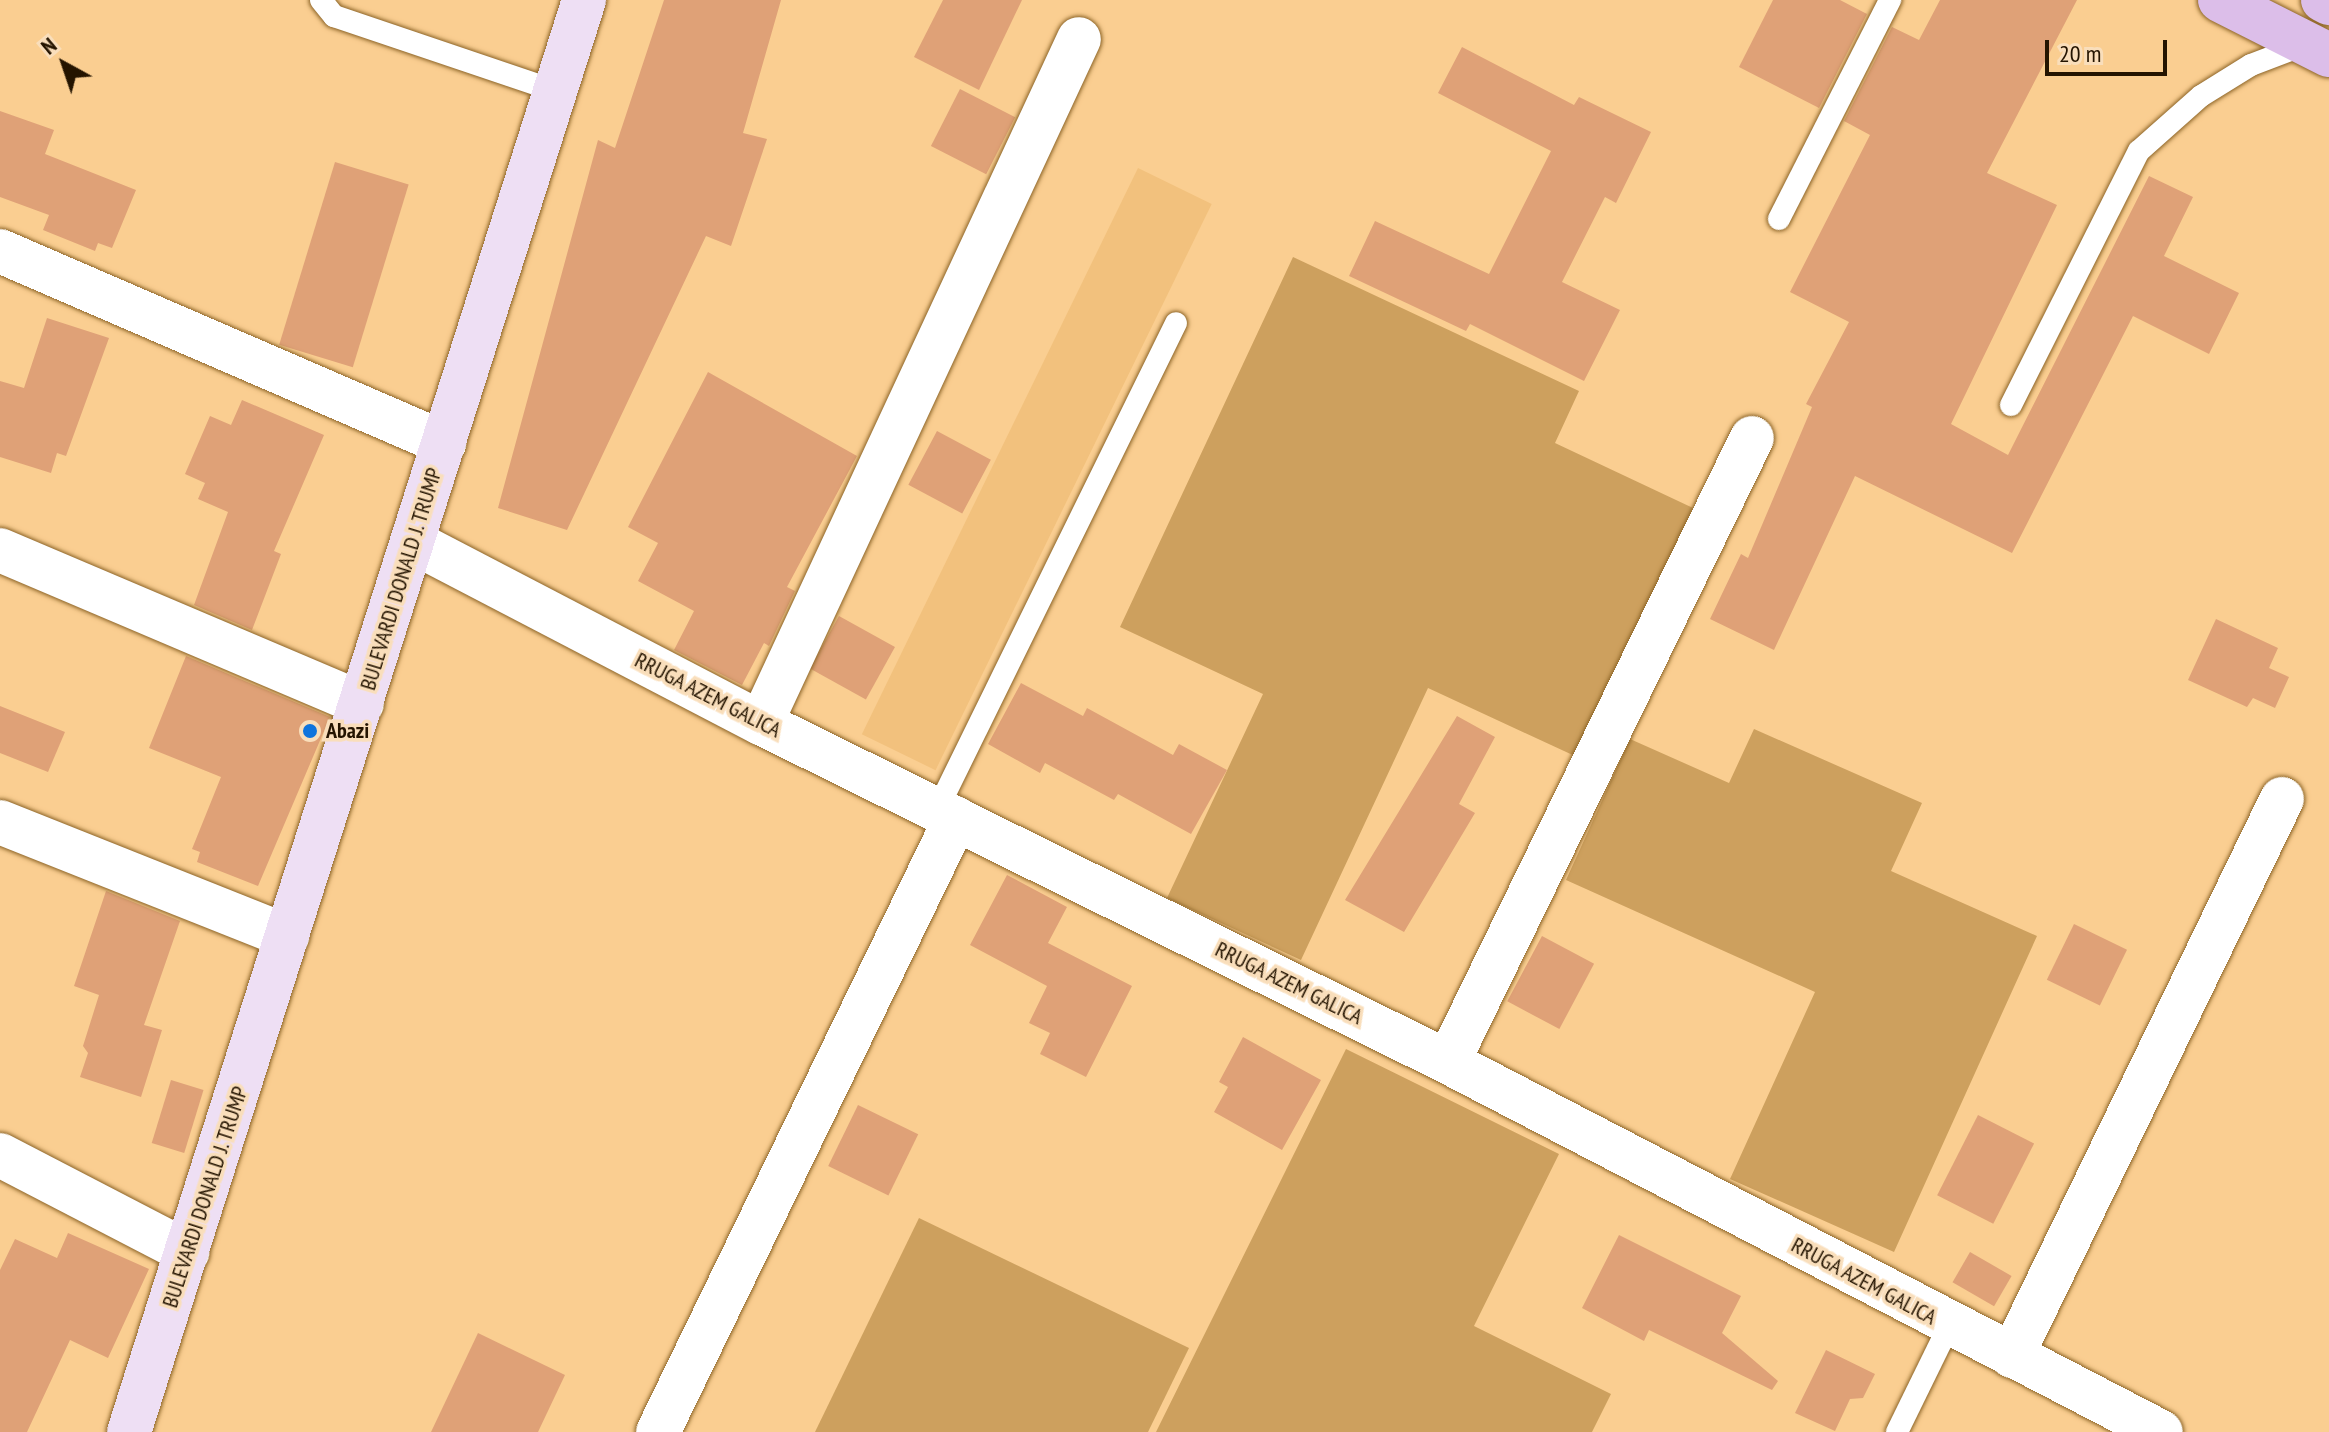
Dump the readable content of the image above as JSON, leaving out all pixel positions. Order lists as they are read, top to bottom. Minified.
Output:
{"streets":{"main road":["BULEVARDI DONALD J. TRUMP"],"street":["RRUGA AZEM GALICA"]},"crossings":[["BULEVARDI DONALD J. TRUMP","RRUGA AZEM GALICA"]],"places":["Abazi"],"scale_bar":"20 m","north":"top left"}
